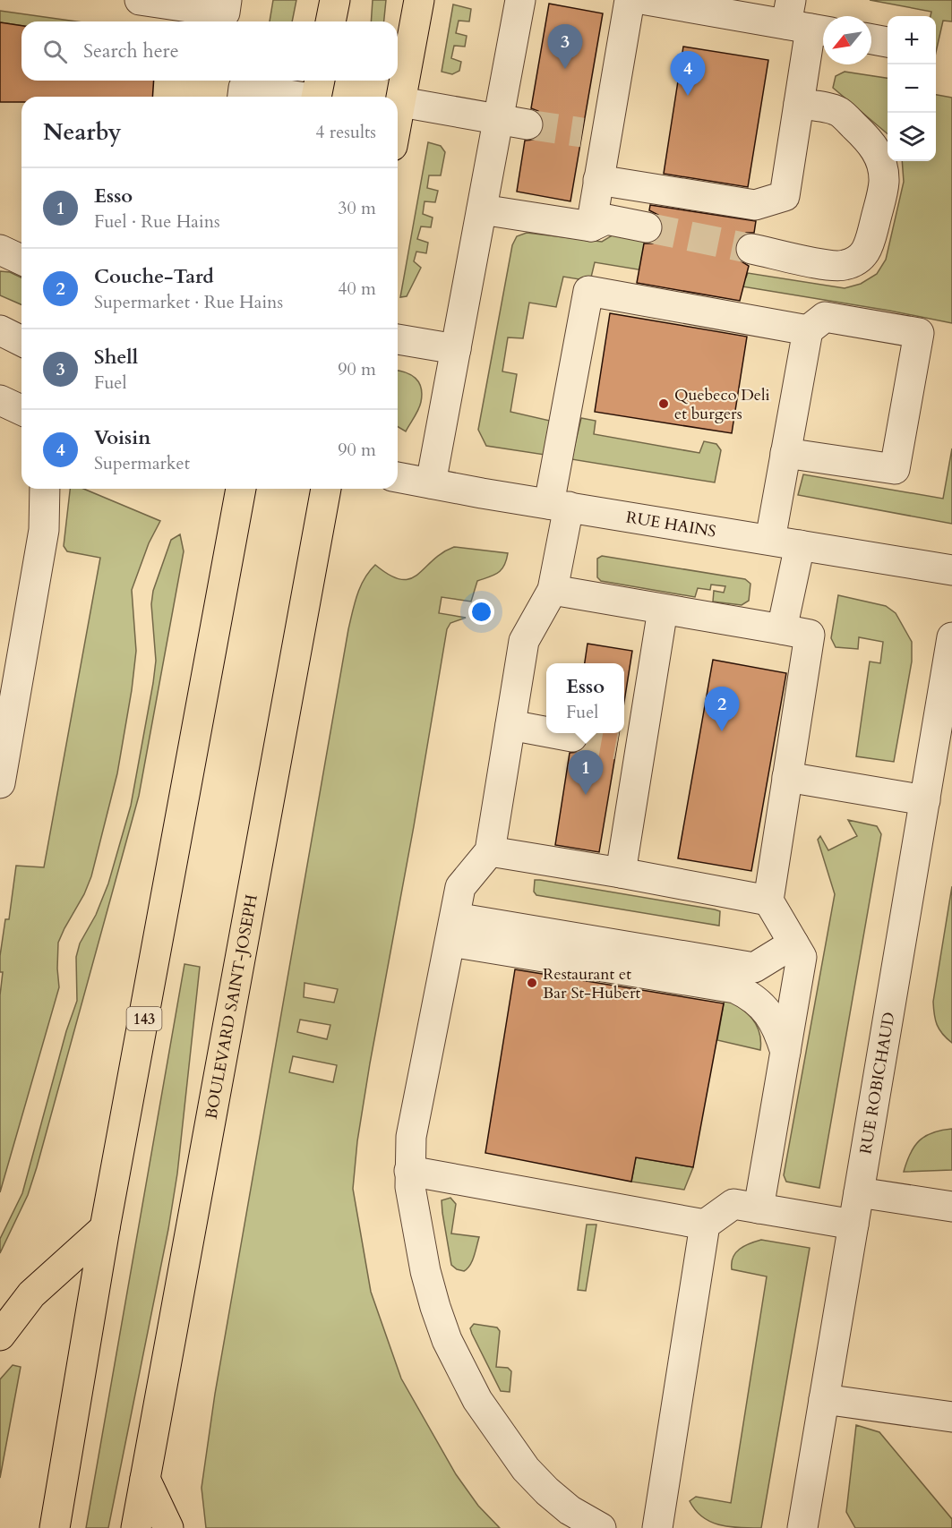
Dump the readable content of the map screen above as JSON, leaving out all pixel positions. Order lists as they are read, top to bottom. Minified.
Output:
{"streets":{"main road":["BOULEVARD SAINT-JOSEPH","143"],"street":["RUE HAINS","RUE ROBICHAUD"]},"places":["Quebeco Deli et burgers","Restaurant et Bar St-Hubert"],"north":"bottom left","page":{"map_buttons":["+","−"],"search":"Search here","pins":["3","4","2","1"],"heading":["Nearby","4 results"],"list":[{"mark":"1","name":"Esso","note":"Fuel · Rue Hains","value":"30 m"},{"mark":"2","name":"Couche-Tard","note":"Supermarket · Rue Hains","value":"40 m"},{"mark":"3","name":"Shell","note":"Fuel","value":"90 m"},{"mark":"4","name":"Voisin","note":"Supermarket","value":"90 m"}],"popup":["Esso","Fuel"]}}
